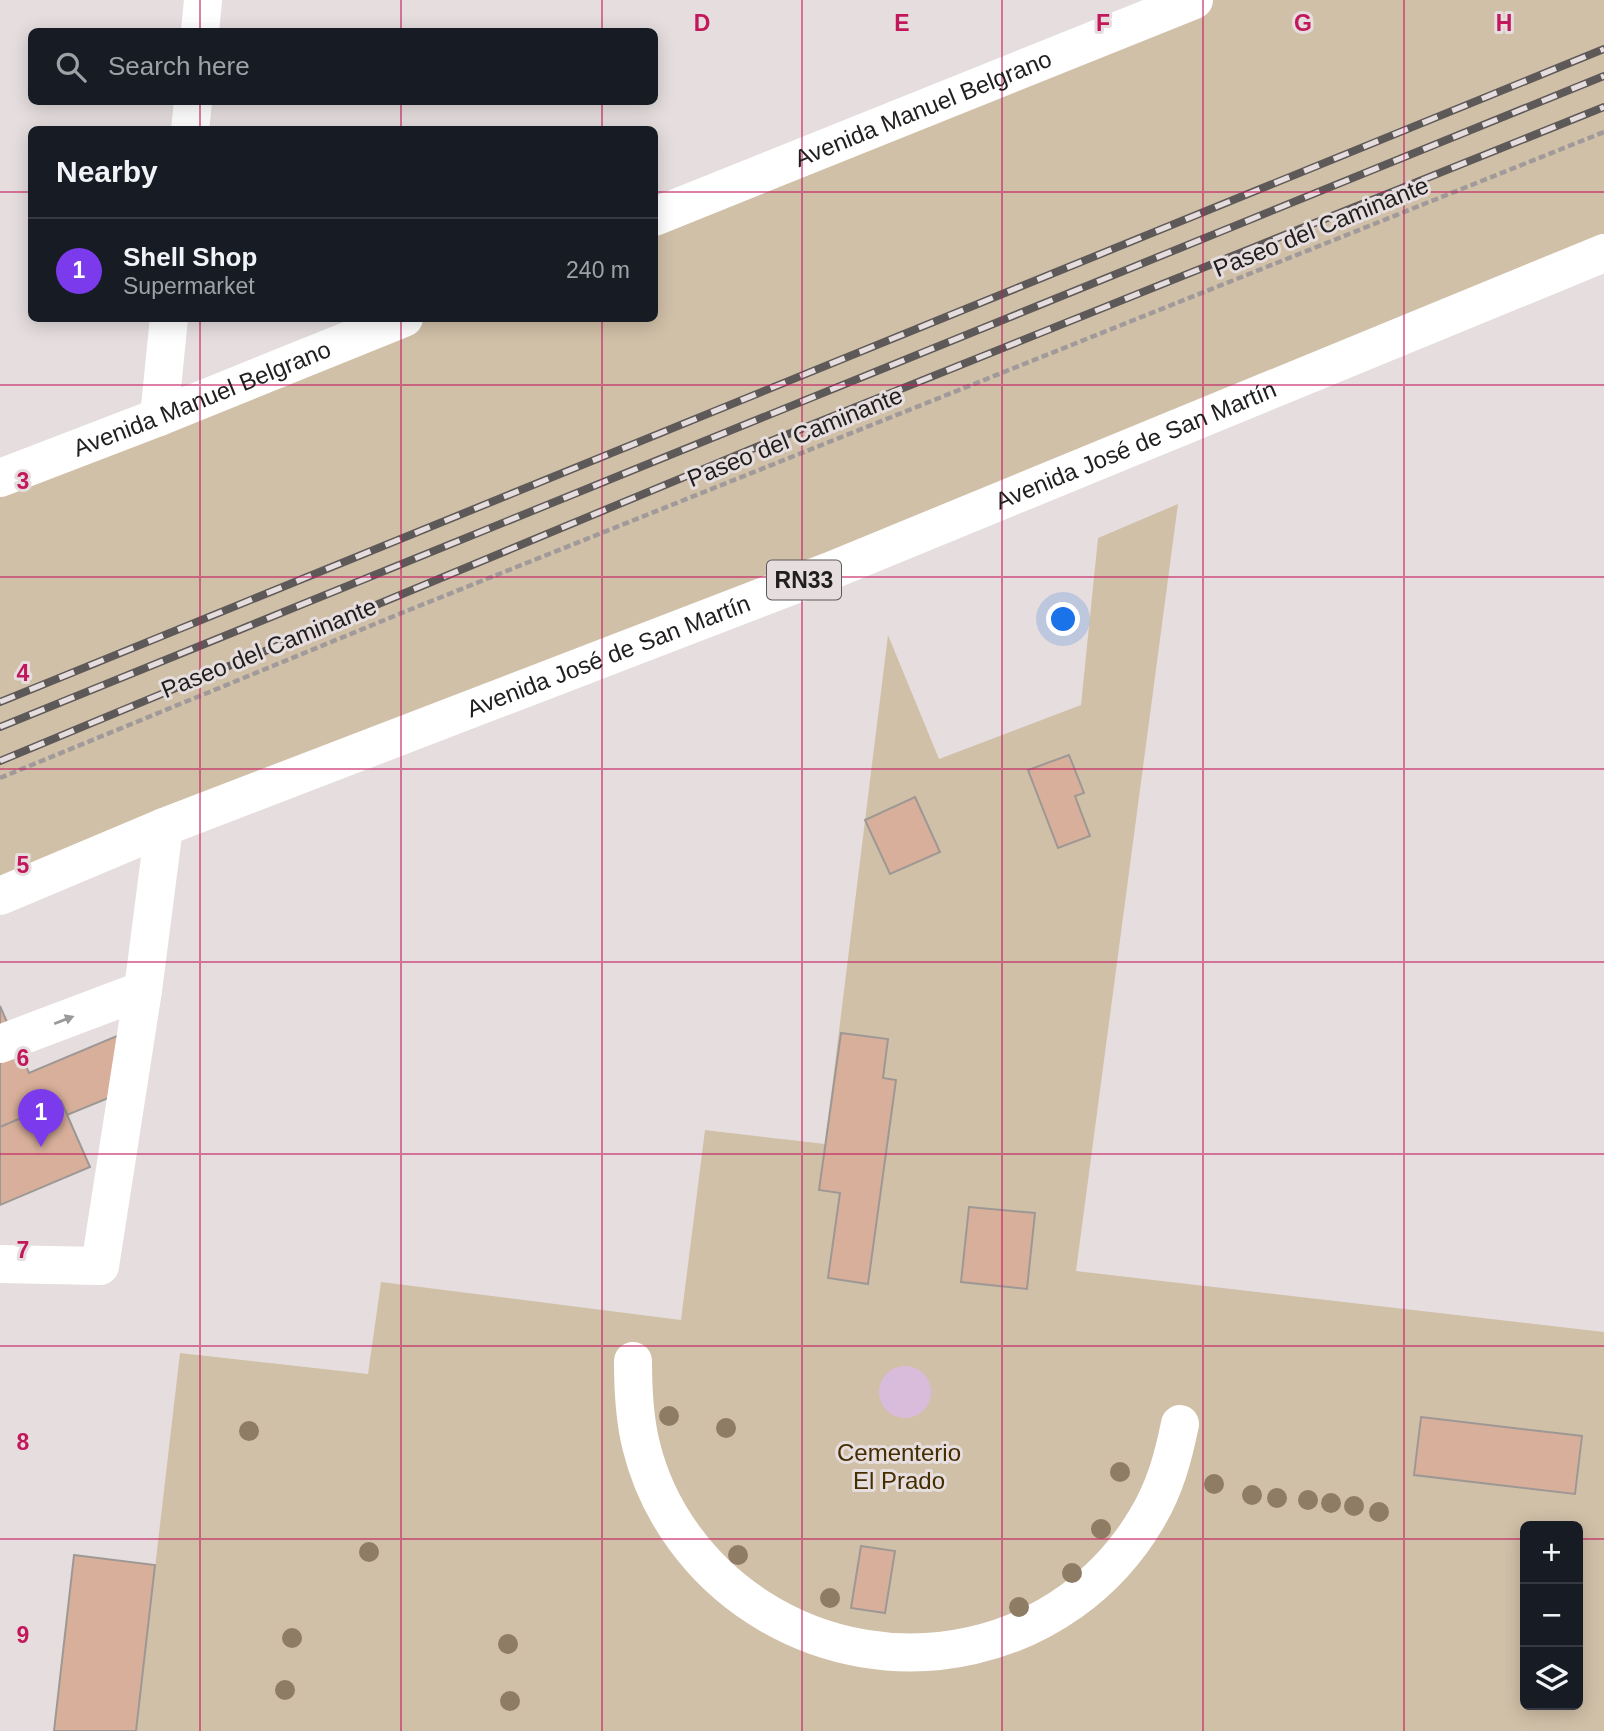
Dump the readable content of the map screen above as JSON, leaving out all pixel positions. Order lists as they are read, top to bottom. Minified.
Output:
{"streets":{"main road":["Avenida Manuel Belgrano","Avenida José de San Martín","RN33"],"path":["Paseo del Caminante"]},"parks":["Cementerio El Prado"],"page":{"search":"Search here","heading":"Nearby","list":[{"mark":"1","name":"Shell Shop","note":"Supermarket","value":"240 m"}],"pins":"1","map_buttons":["+","−"]},"grid":{"columns":["D","E","F","G","H"],"rows":["3","4","5","6","7","8","9"]}}
